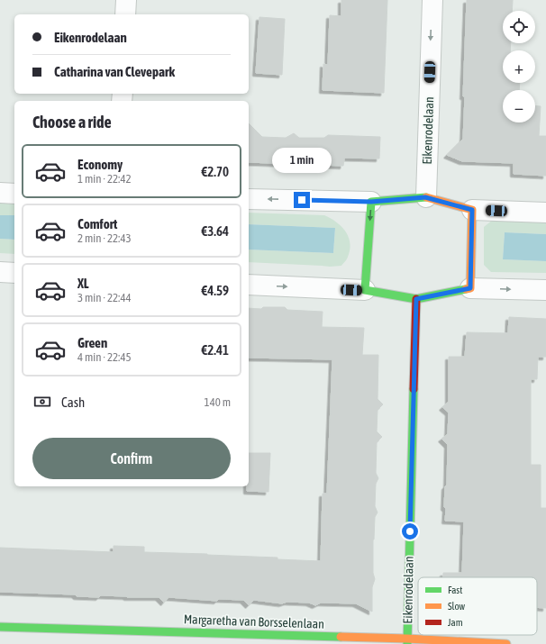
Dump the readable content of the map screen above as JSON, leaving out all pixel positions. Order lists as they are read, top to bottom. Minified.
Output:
{"streets":{"street":["Eikenrodelaan","Margaretha van Borsselenlaan"]},"crossings":[["Eikenrodelaan","Margaretha van Borsselenlaan"]],"one_way":["Eikenrodelaan"],"legend":["Fast","Slow","Jam"],"page":{"map_buttons":["+","−"],"banner":["Eikenrodelaan","Catharina van Clevepark"],"heading":"Choose a ride","list":[{"name":"Economy","note":"1 min · 22:42","value":"€2.70"},{"name":"Comfort","note":"2 min · 22:43","value":"€3.64"},{"name":"XL","note":"3 min · 22:44","value":"€4.59"},{"name":"Green","note":"4 min · 22:45","value":"€2.41"}],"bubble":"1 min","pay":["Cash","140 m"],"buttons":"Confirm"}}
